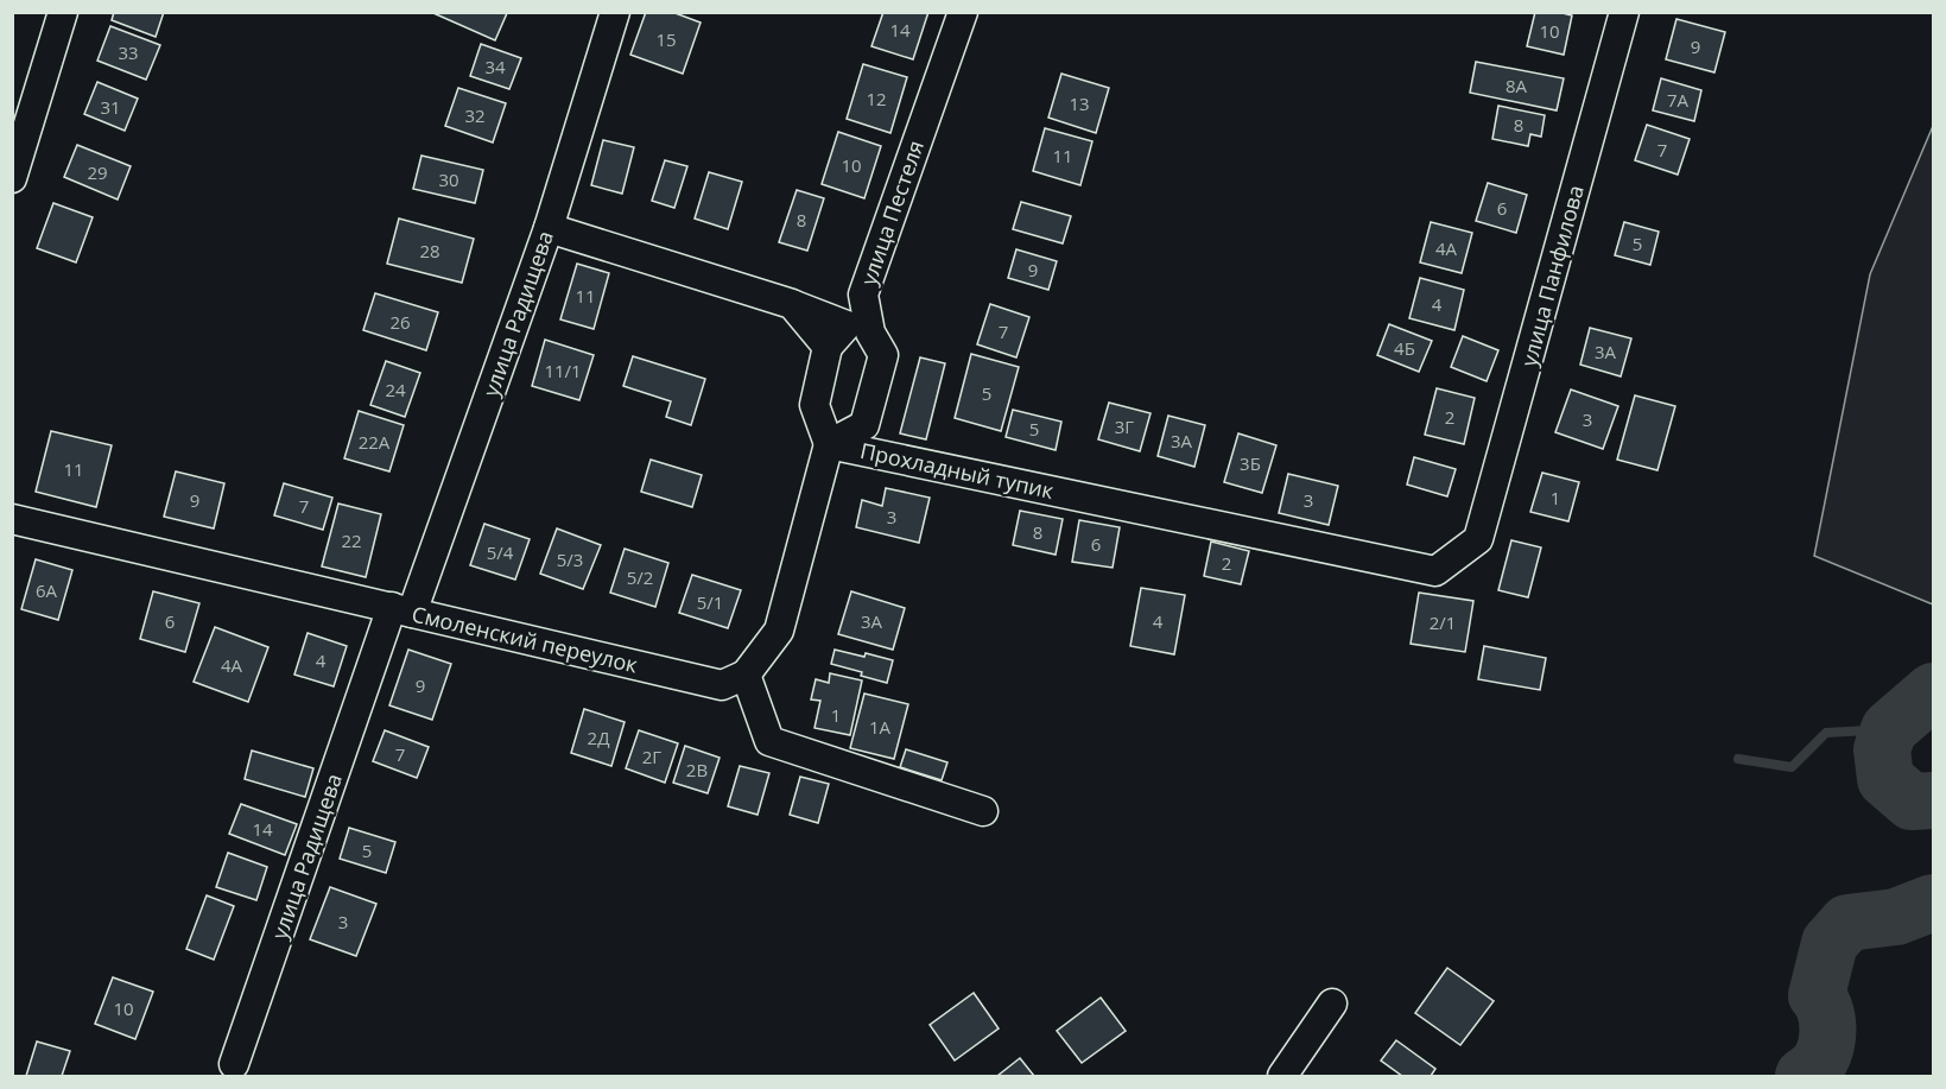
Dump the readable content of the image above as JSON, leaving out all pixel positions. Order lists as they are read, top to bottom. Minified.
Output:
{"streets":{"street":["улица Пестеля","улица Панфилова","улица Радищева","Прохладный тупик","Смоленский переулок"]},"crossings":[["улица Пестеля","Прохладный тупик"],["улица Панфилова","Прохладный тупик"],["улица Радищева","Смоленский переулок"]],"house_numbers":["14","10","15","9","33","34","8А","12","7А","13","31","32","8","7","11","10","29","30","6","8","5","4А","28","9","11","4","26","7","4Б","3А","11/1","24","5","2","3","3Г","5","3А","22А","3Б","11","1","9","3","7","3","8","22","6","5/4","5/3","2","5/2","6А","5/1","6","3А","4","2/1","4","4А","9","1","1А","2Д","7","2Г","2В","14","5","3","10"]}
